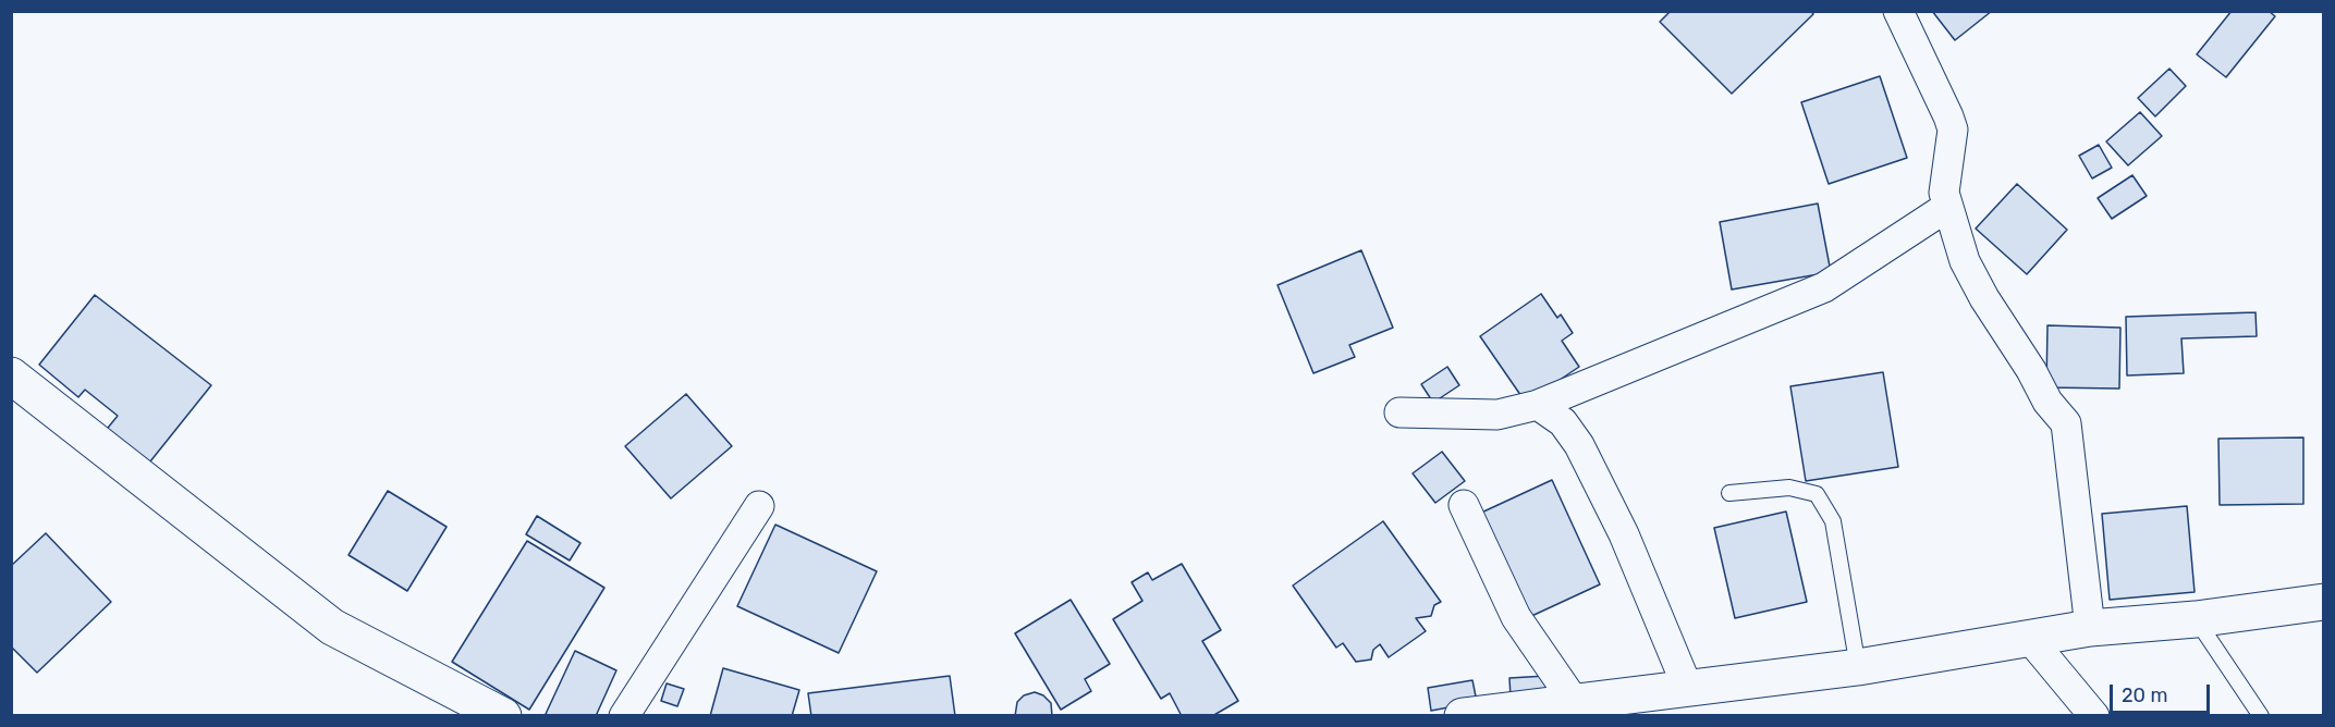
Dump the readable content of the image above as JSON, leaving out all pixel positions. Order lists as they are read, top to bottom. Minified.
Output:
{"scale_bar":"20 m"}
